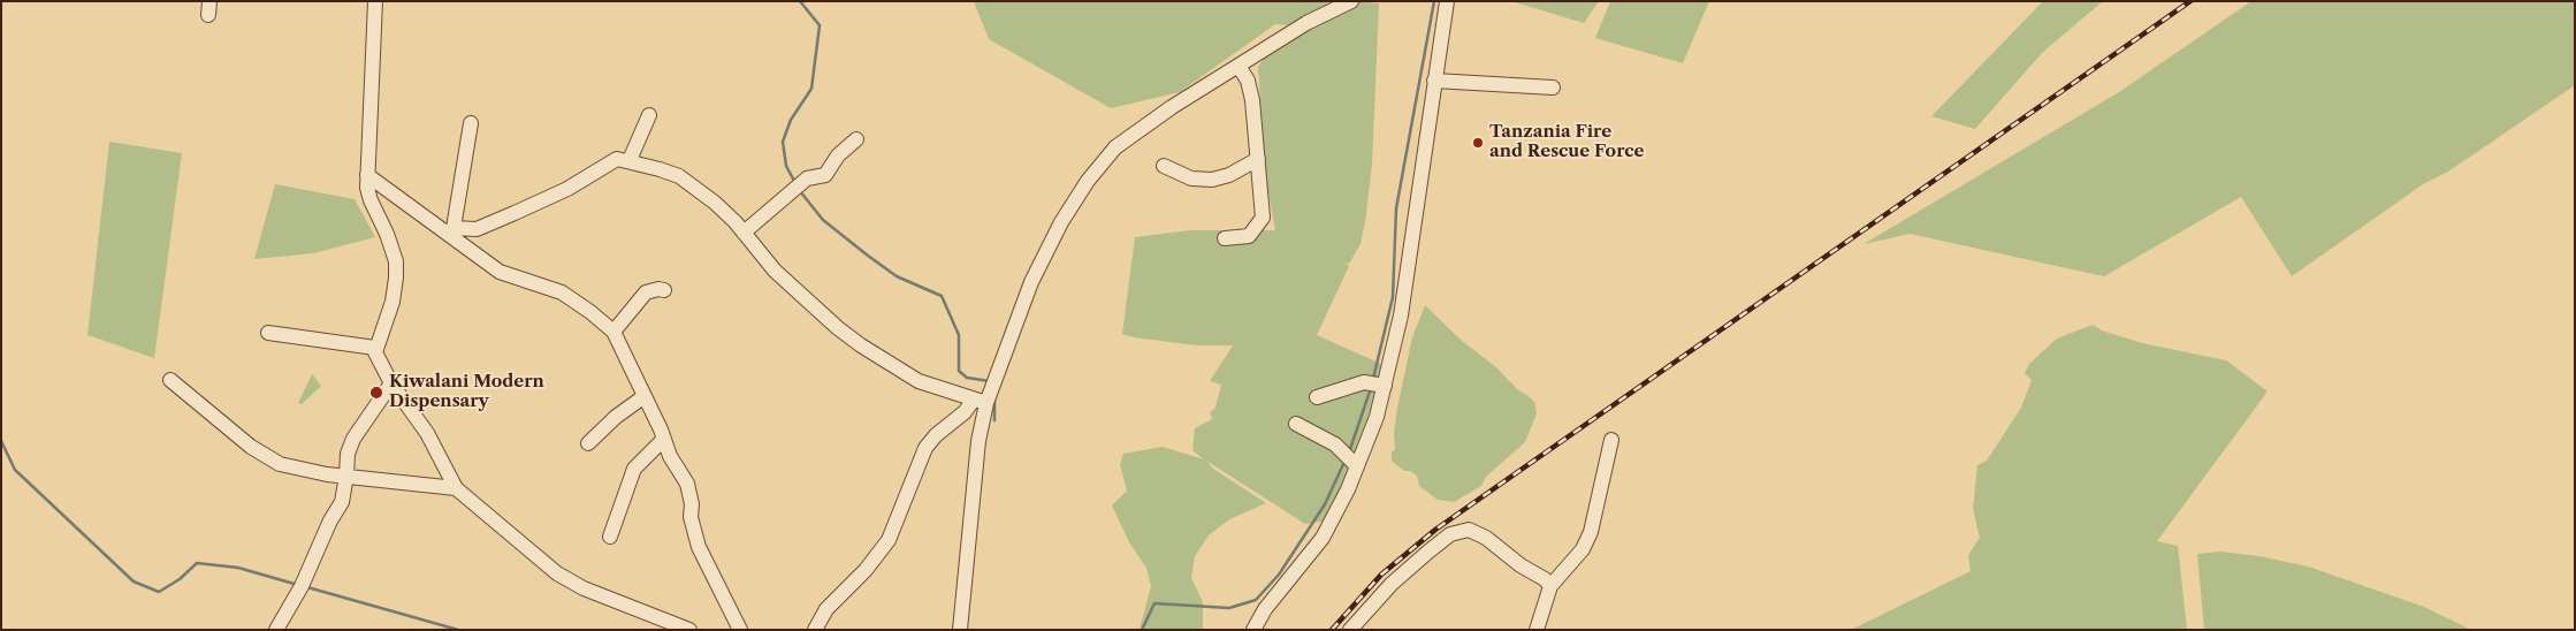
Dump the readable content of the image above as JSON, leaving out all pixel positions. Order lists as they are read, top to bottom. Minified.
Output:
{"places":["Tanzania Fire and Rescue Force","Kiwalani Modern Dispensary"]}
